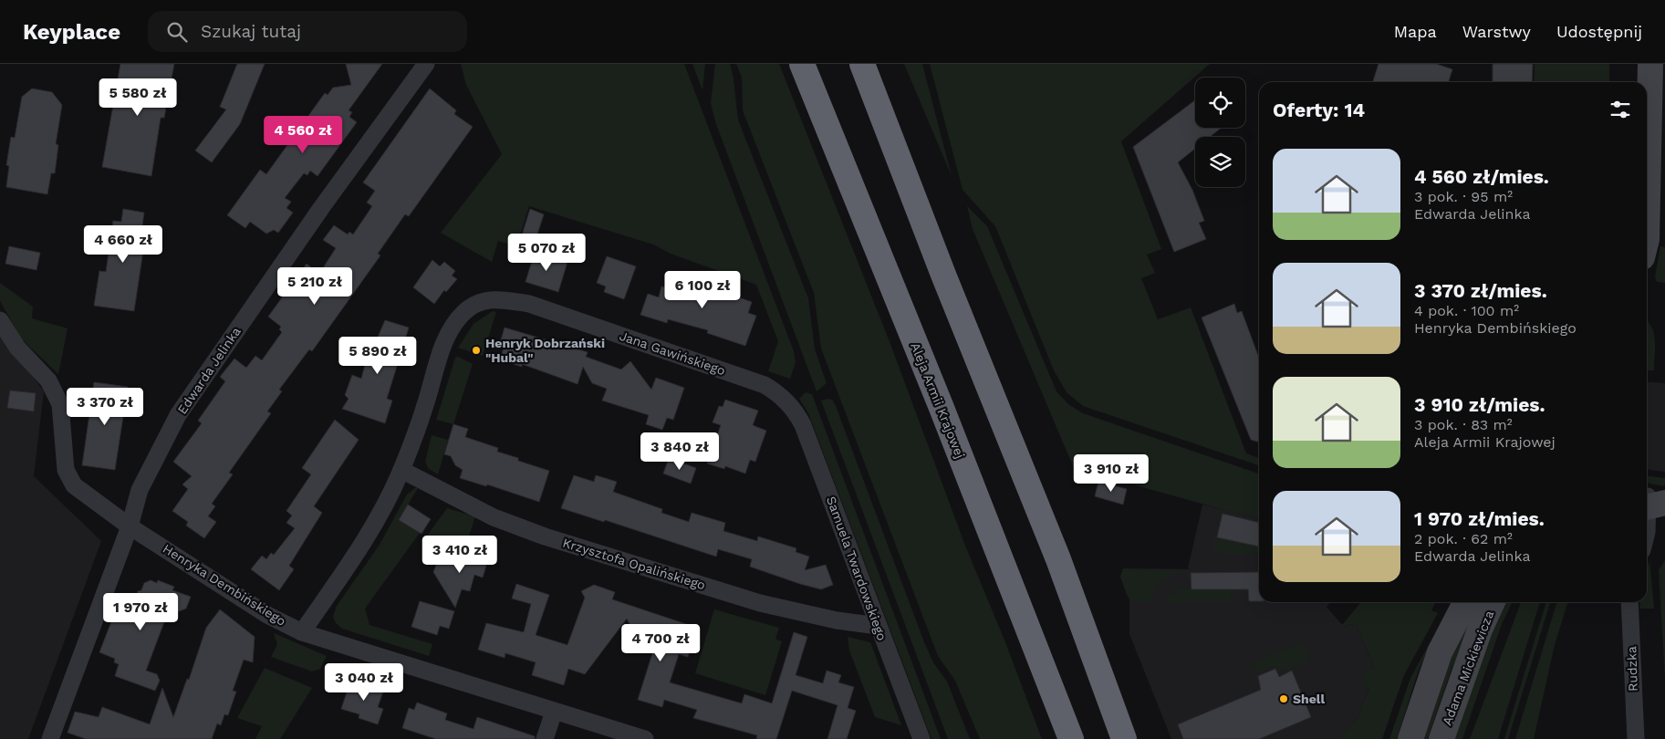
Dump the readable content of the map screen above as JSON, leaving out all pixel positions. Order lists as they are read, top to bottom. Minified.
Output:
{"streets":{"highway":["Aleja Armii Krajowej"],"street":["Jana Gawińskiego","Edwarda Jelinka","Krzysztofa Opalińskiego","Samuela Twardowskiego","Henryka Dembińskiego","Adama Mickiewicza","Rudzka"]},"crossings":[["Jana Gawińskiego","Krzysztofa Opalińskiego"],["Jana Gawińskiego","Samuela Twardowskiego"],["Jana Gawińskiego","Henryka Dembińskiego"],["Edwarda Jelinka","Henryka Dembińskiego"],["Krzysztofa Opalińskiego","Samuela Twardowskiego"]],"places":["Henryk Dobrzański \"Hubal\"","Shell"],"page":{"header":"Keyplace","search":"Szukaj tutaj","nav":["Mapa","Warstwy","Udostępnij"],"price":["5 580 zł","4 560 zł","4 660 zł","5 070 zł","5 210 zł","6 100 zł","5 890 zł","3 370 zł","3 840 zł","3 910 zł","3 410 zł","1 970 zł","4 700 zł","3 040 zł"],"heading":"Oferty: 14","list":[{"name":"4 560 zł/mies.","note":"3 pok. · 95 m² · Edwarda Jelinka"},{"name":"3 370 zł/mies.","note":"4 pok. · 100 m² · Henryka Dembińskiego"},{"name":"3 910 zł/mies.","note":"3 pok. · 83 m² · Aleja Armii Krajowej"},{"name":"1 970 zł/mies.","note":"2 pok. · 62 m² · Edwarda Jelinka"}]}}
